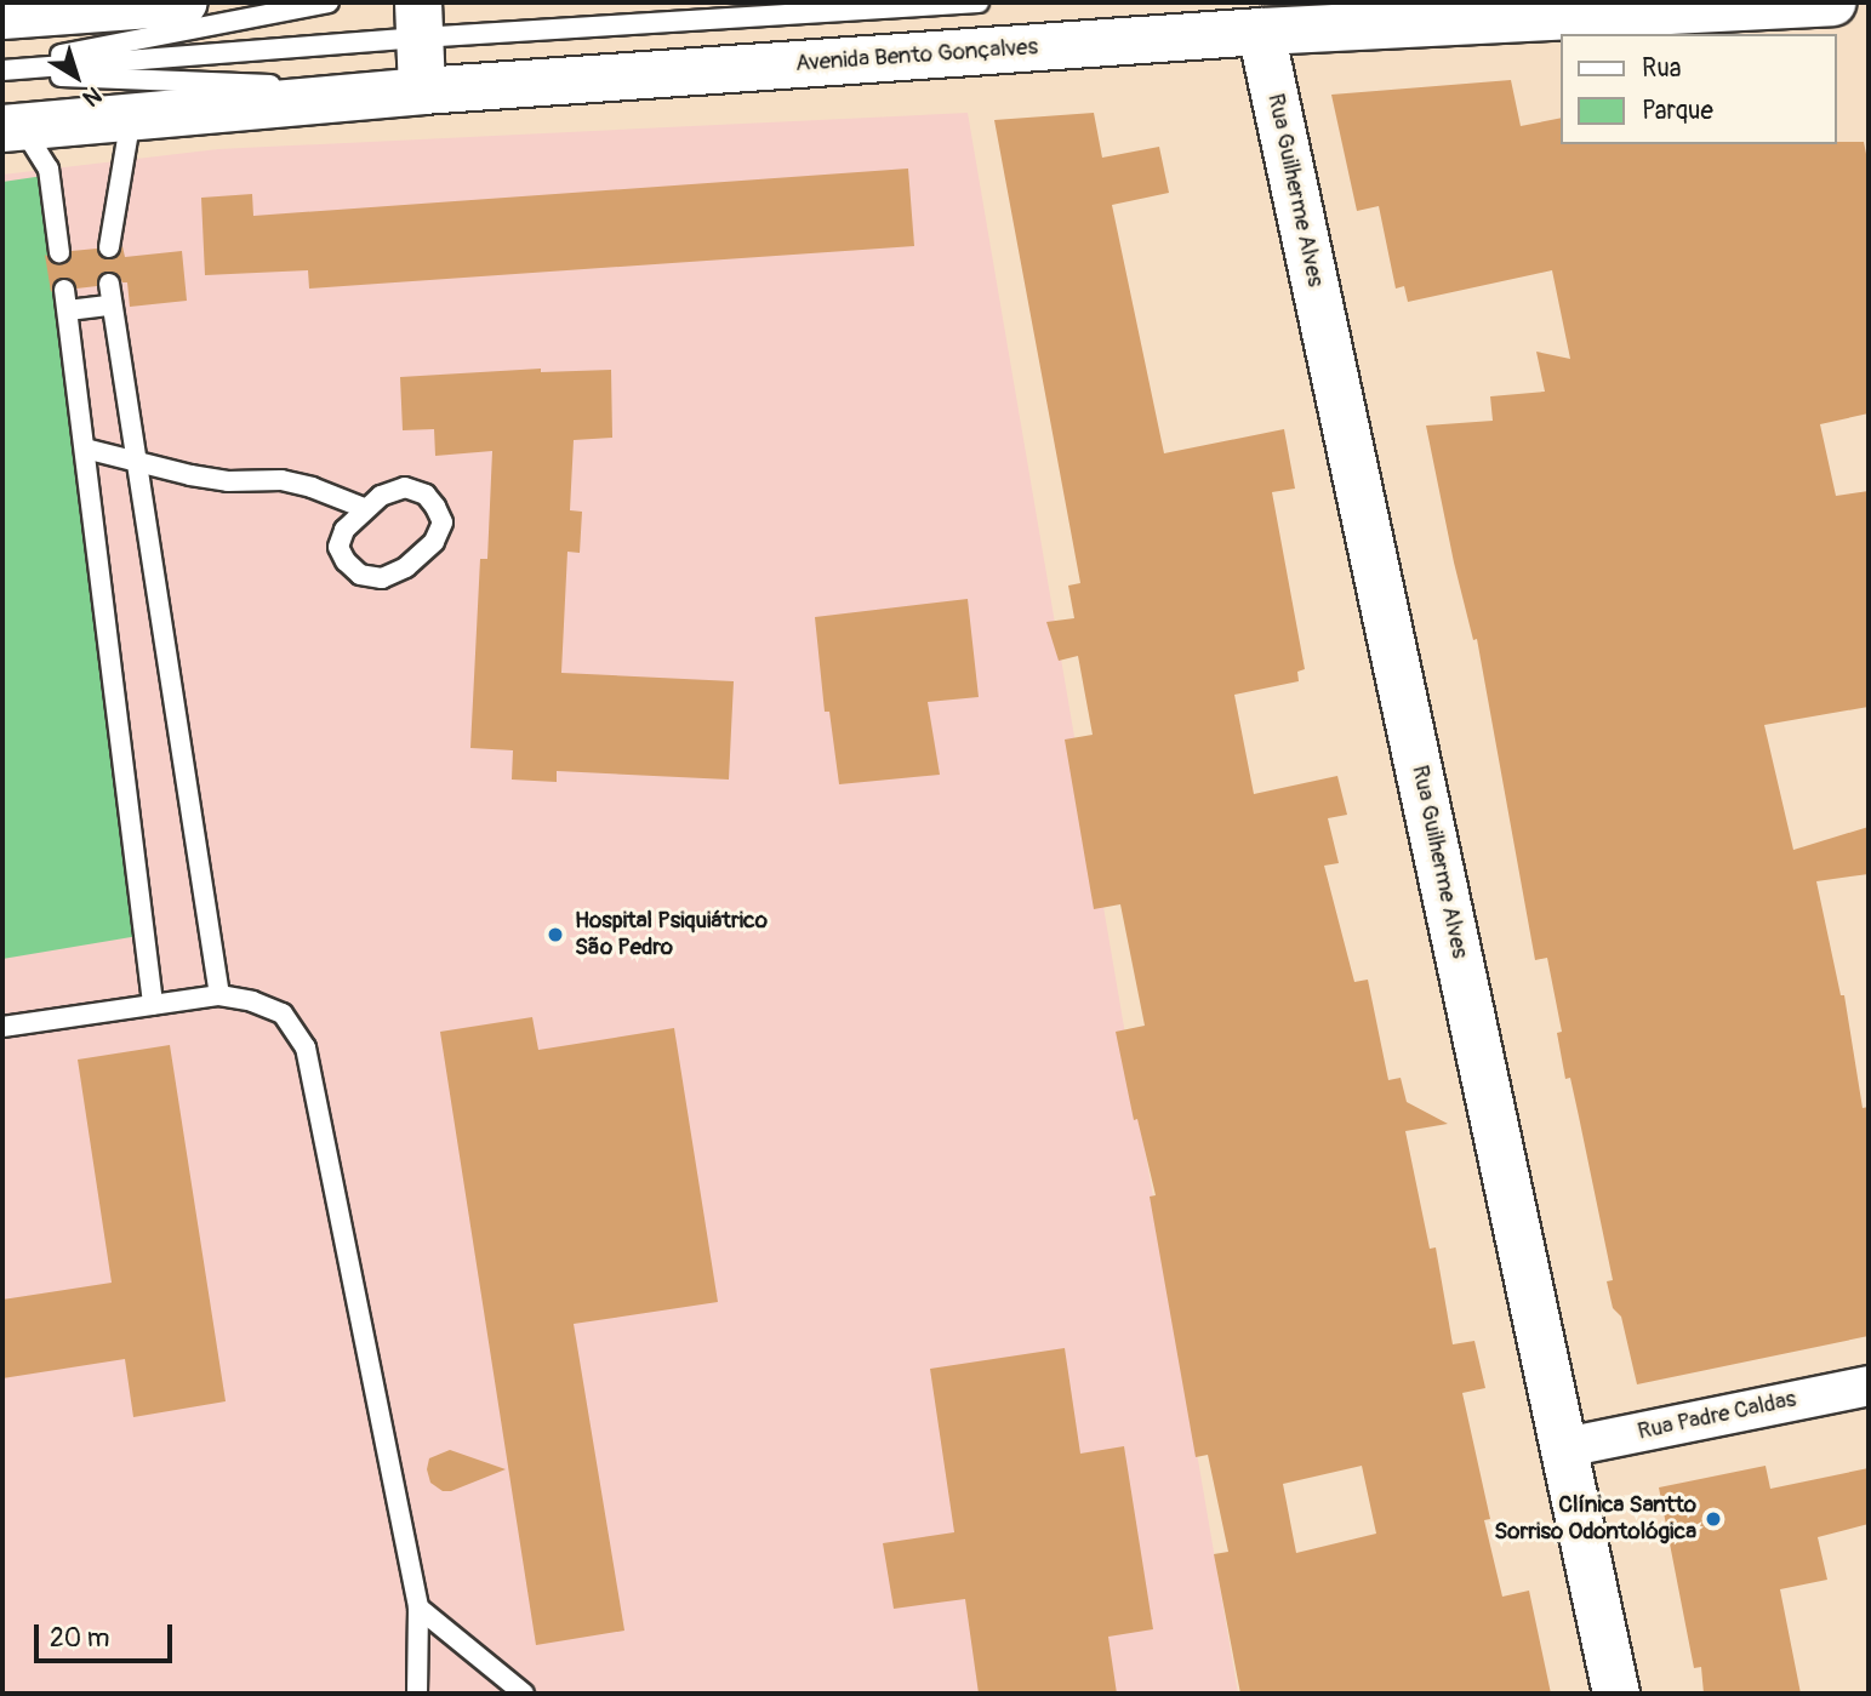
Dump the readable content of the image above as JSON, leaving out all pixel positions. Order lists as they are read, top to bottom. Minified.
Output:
{"streets":{"main road":["Avenida Bento Gonçalves","Rua Guilherme Alves"],"street":["Rua Padre Caldas"]},"crossings":[["Avenida Bento Gonçalves","Rua Guilherme Alves"],["Rua Guilherme Alves","Rua Padre Caldas"]],"places":["Hospital Psiquiátrico São Pedro","Clínica Santto Sorriso Odontológica"],"legend":["Rua","Parque"],"scale_bar":"20 m","north":"bottom right"}
